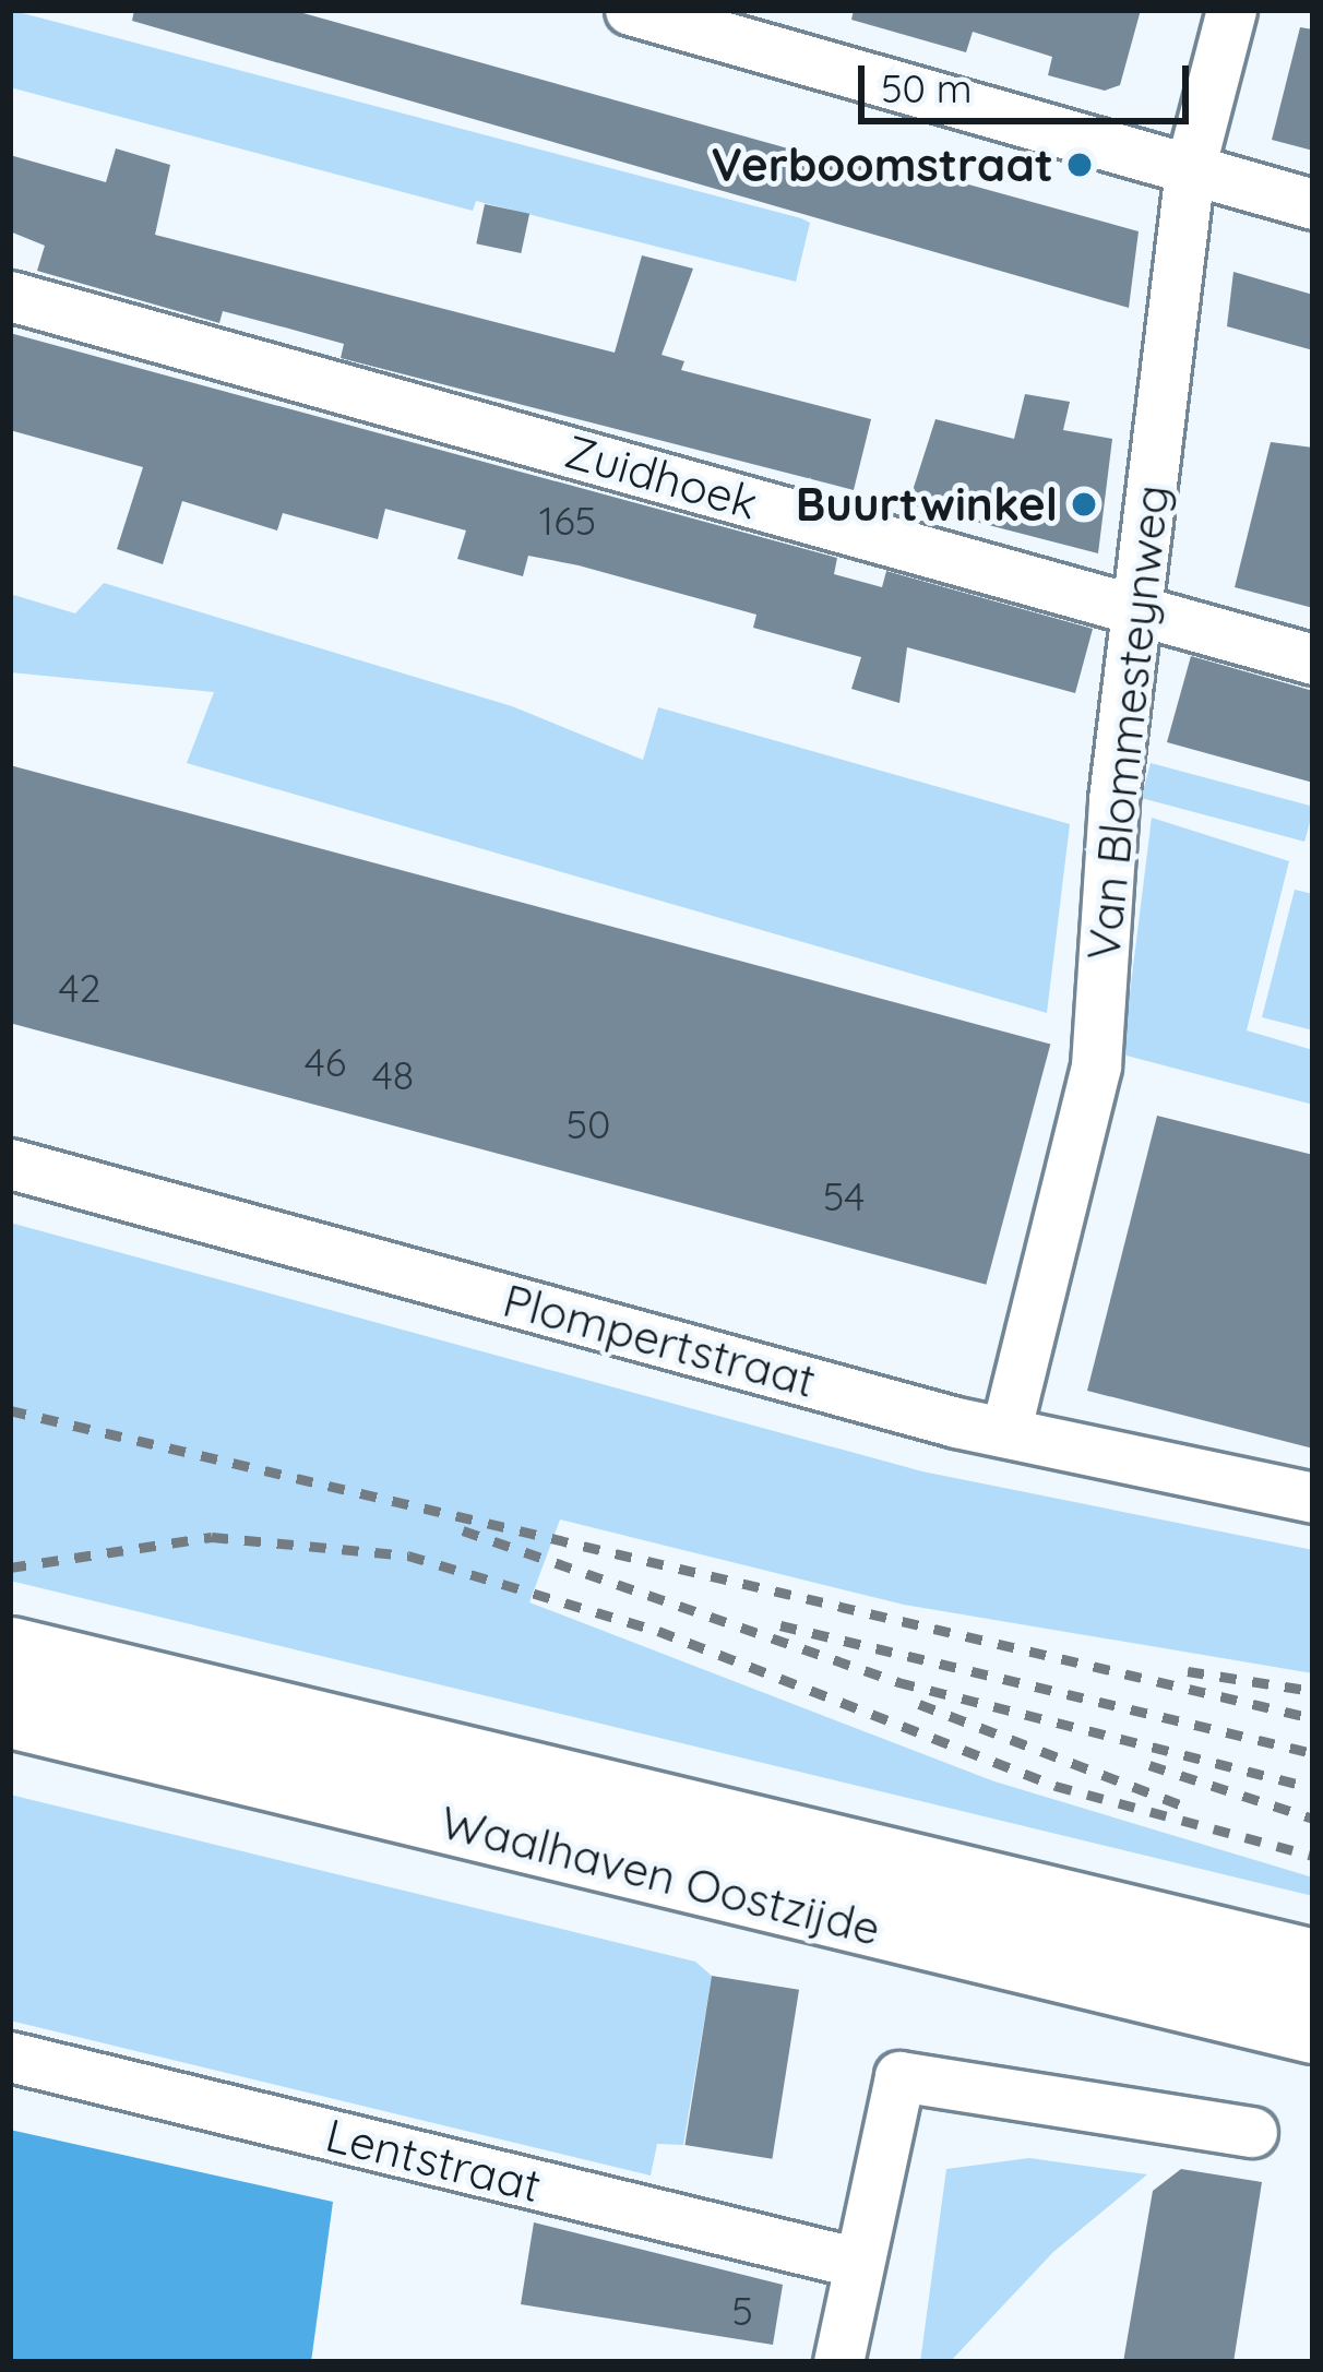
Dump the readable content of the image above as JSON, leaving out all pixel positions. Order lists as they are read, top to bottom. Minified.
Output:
{"streets":{"main road":["Waalhaven Oostzijde"],"street":["Zuidhoek","Van Blommesteynweg","Plompertstraat","Lentstraat"]},"crossings":[["Zuidhoek","Van Blommesteynweg"],["Van Blommesteynweg","Plompertstraat"]],"places":["Verboomstraat","Buurtwinkel"],"house_numbers":["165","42","46","48","50","54","5"],"scale_bar":"50 m"}
